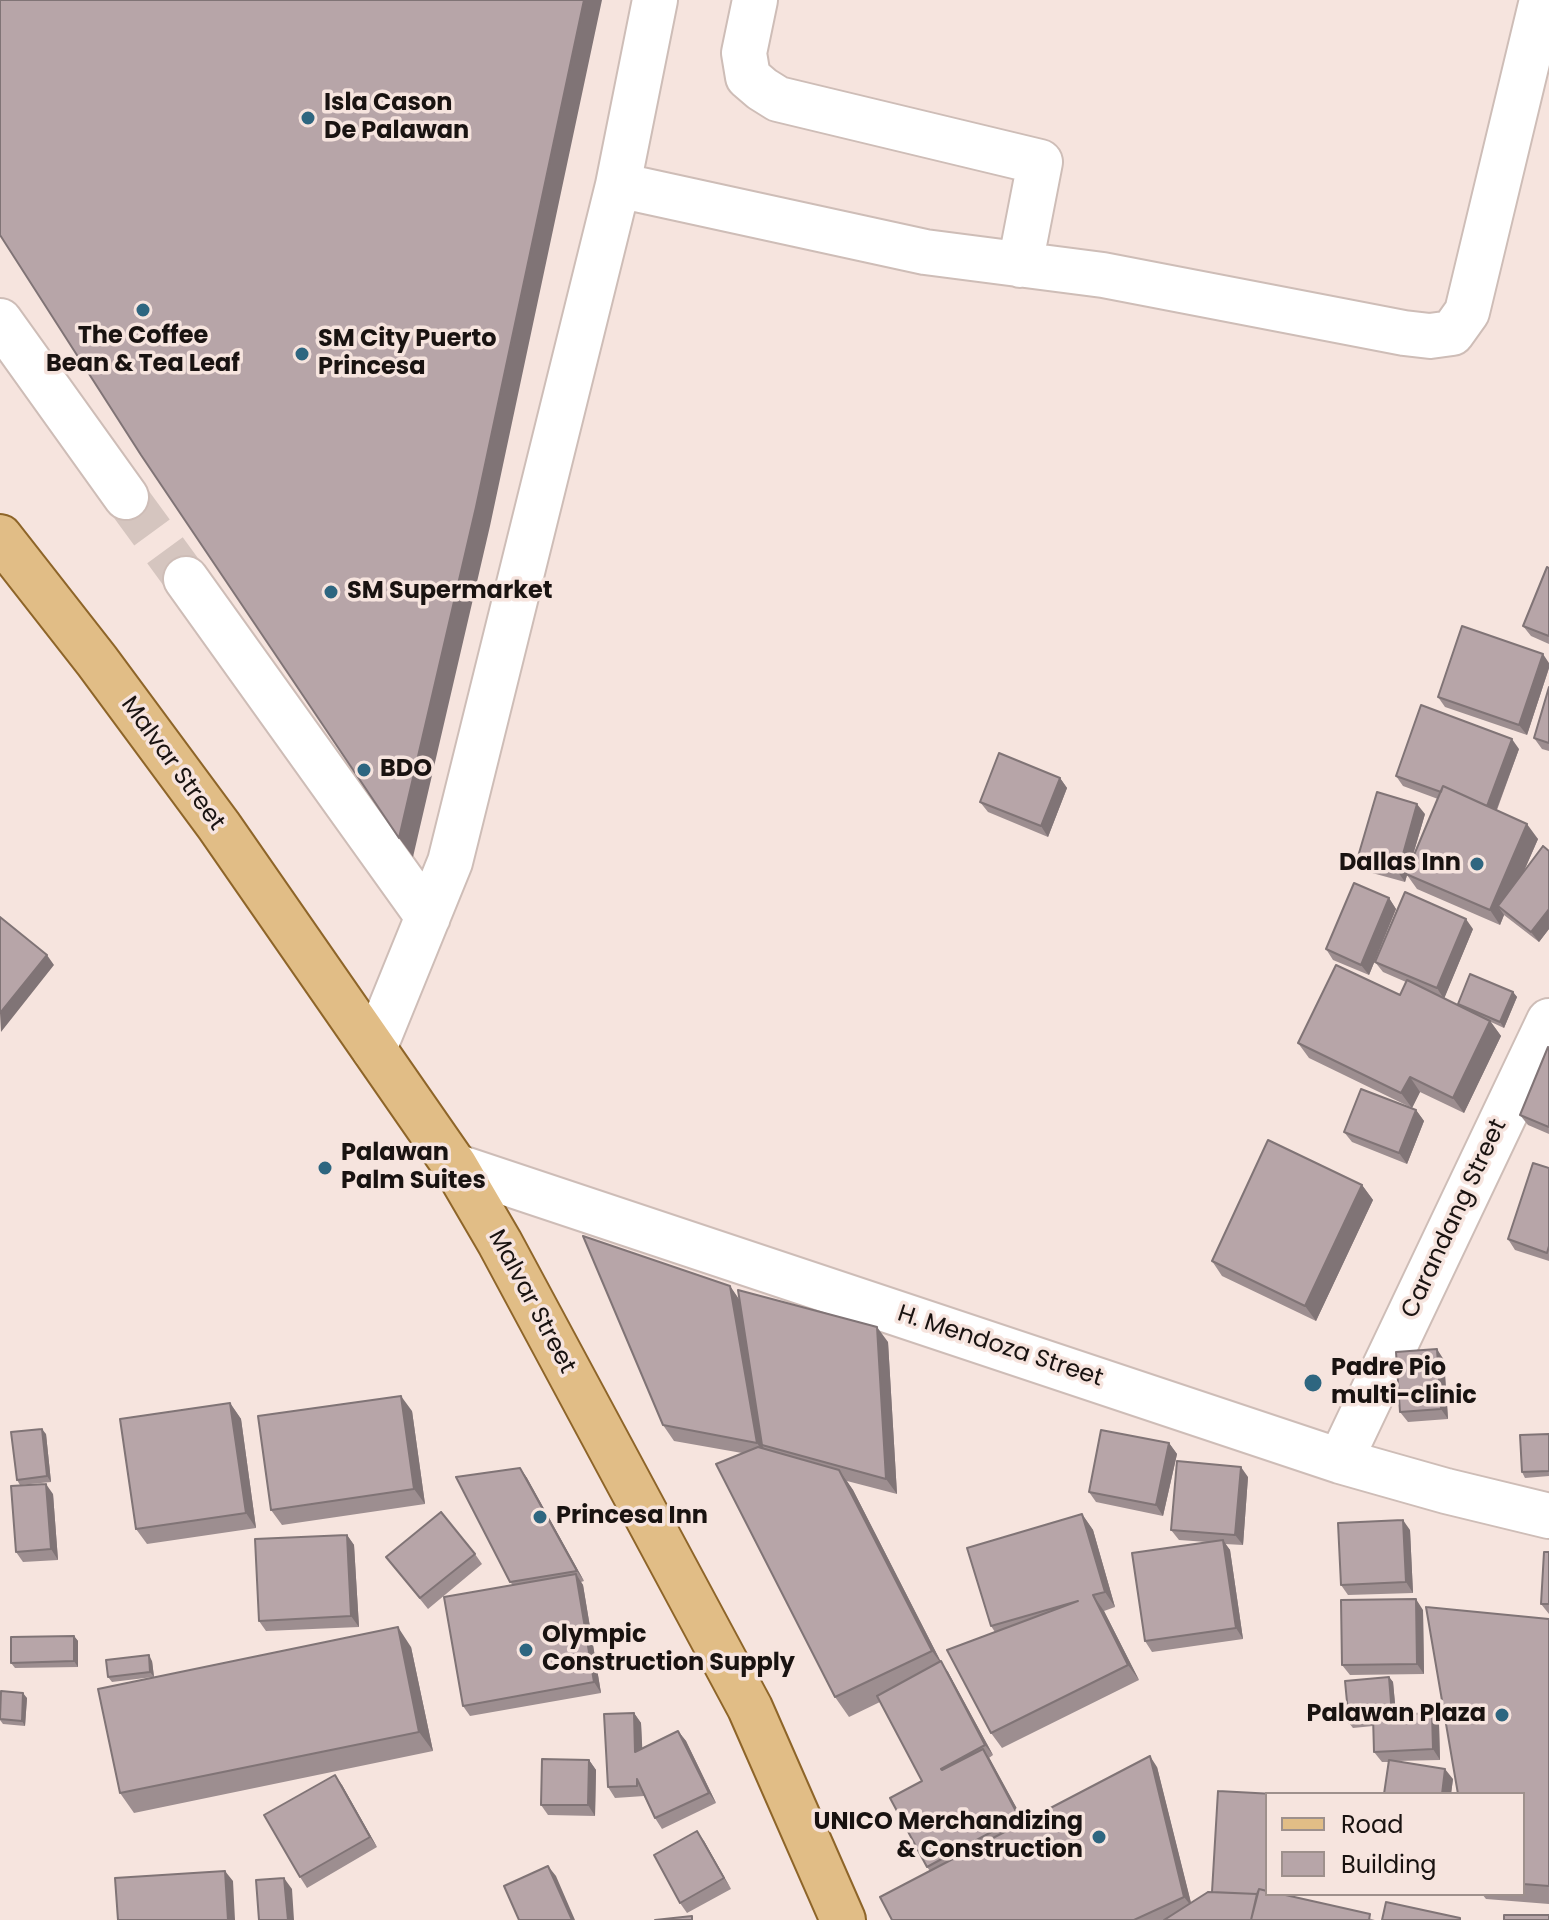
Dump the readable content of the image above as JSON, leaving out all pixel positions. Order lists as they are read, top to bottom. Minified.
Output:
{"streets":{"main road":["Malvar Street"],"street":["Carandang Street","H. Mendoza Street"]},"crossings":[["Malvar Street","H. Mendoza Street"],["Carandang Street","H. Mendoza Street"]],"places":["Isla Cason De Palawan","The Coffee Bean & Tea Leaf","SM City Puerto Princesa","SM Supermarket","BDO","Dallas Inn","Palawan Palm Suites","Padre Pio multi-clinic","Princesa Inn","Olympic Construction Supply","Palawan Plaza","UNICO Merchandizing & Construction"],"legend":["Road","Building"]}
